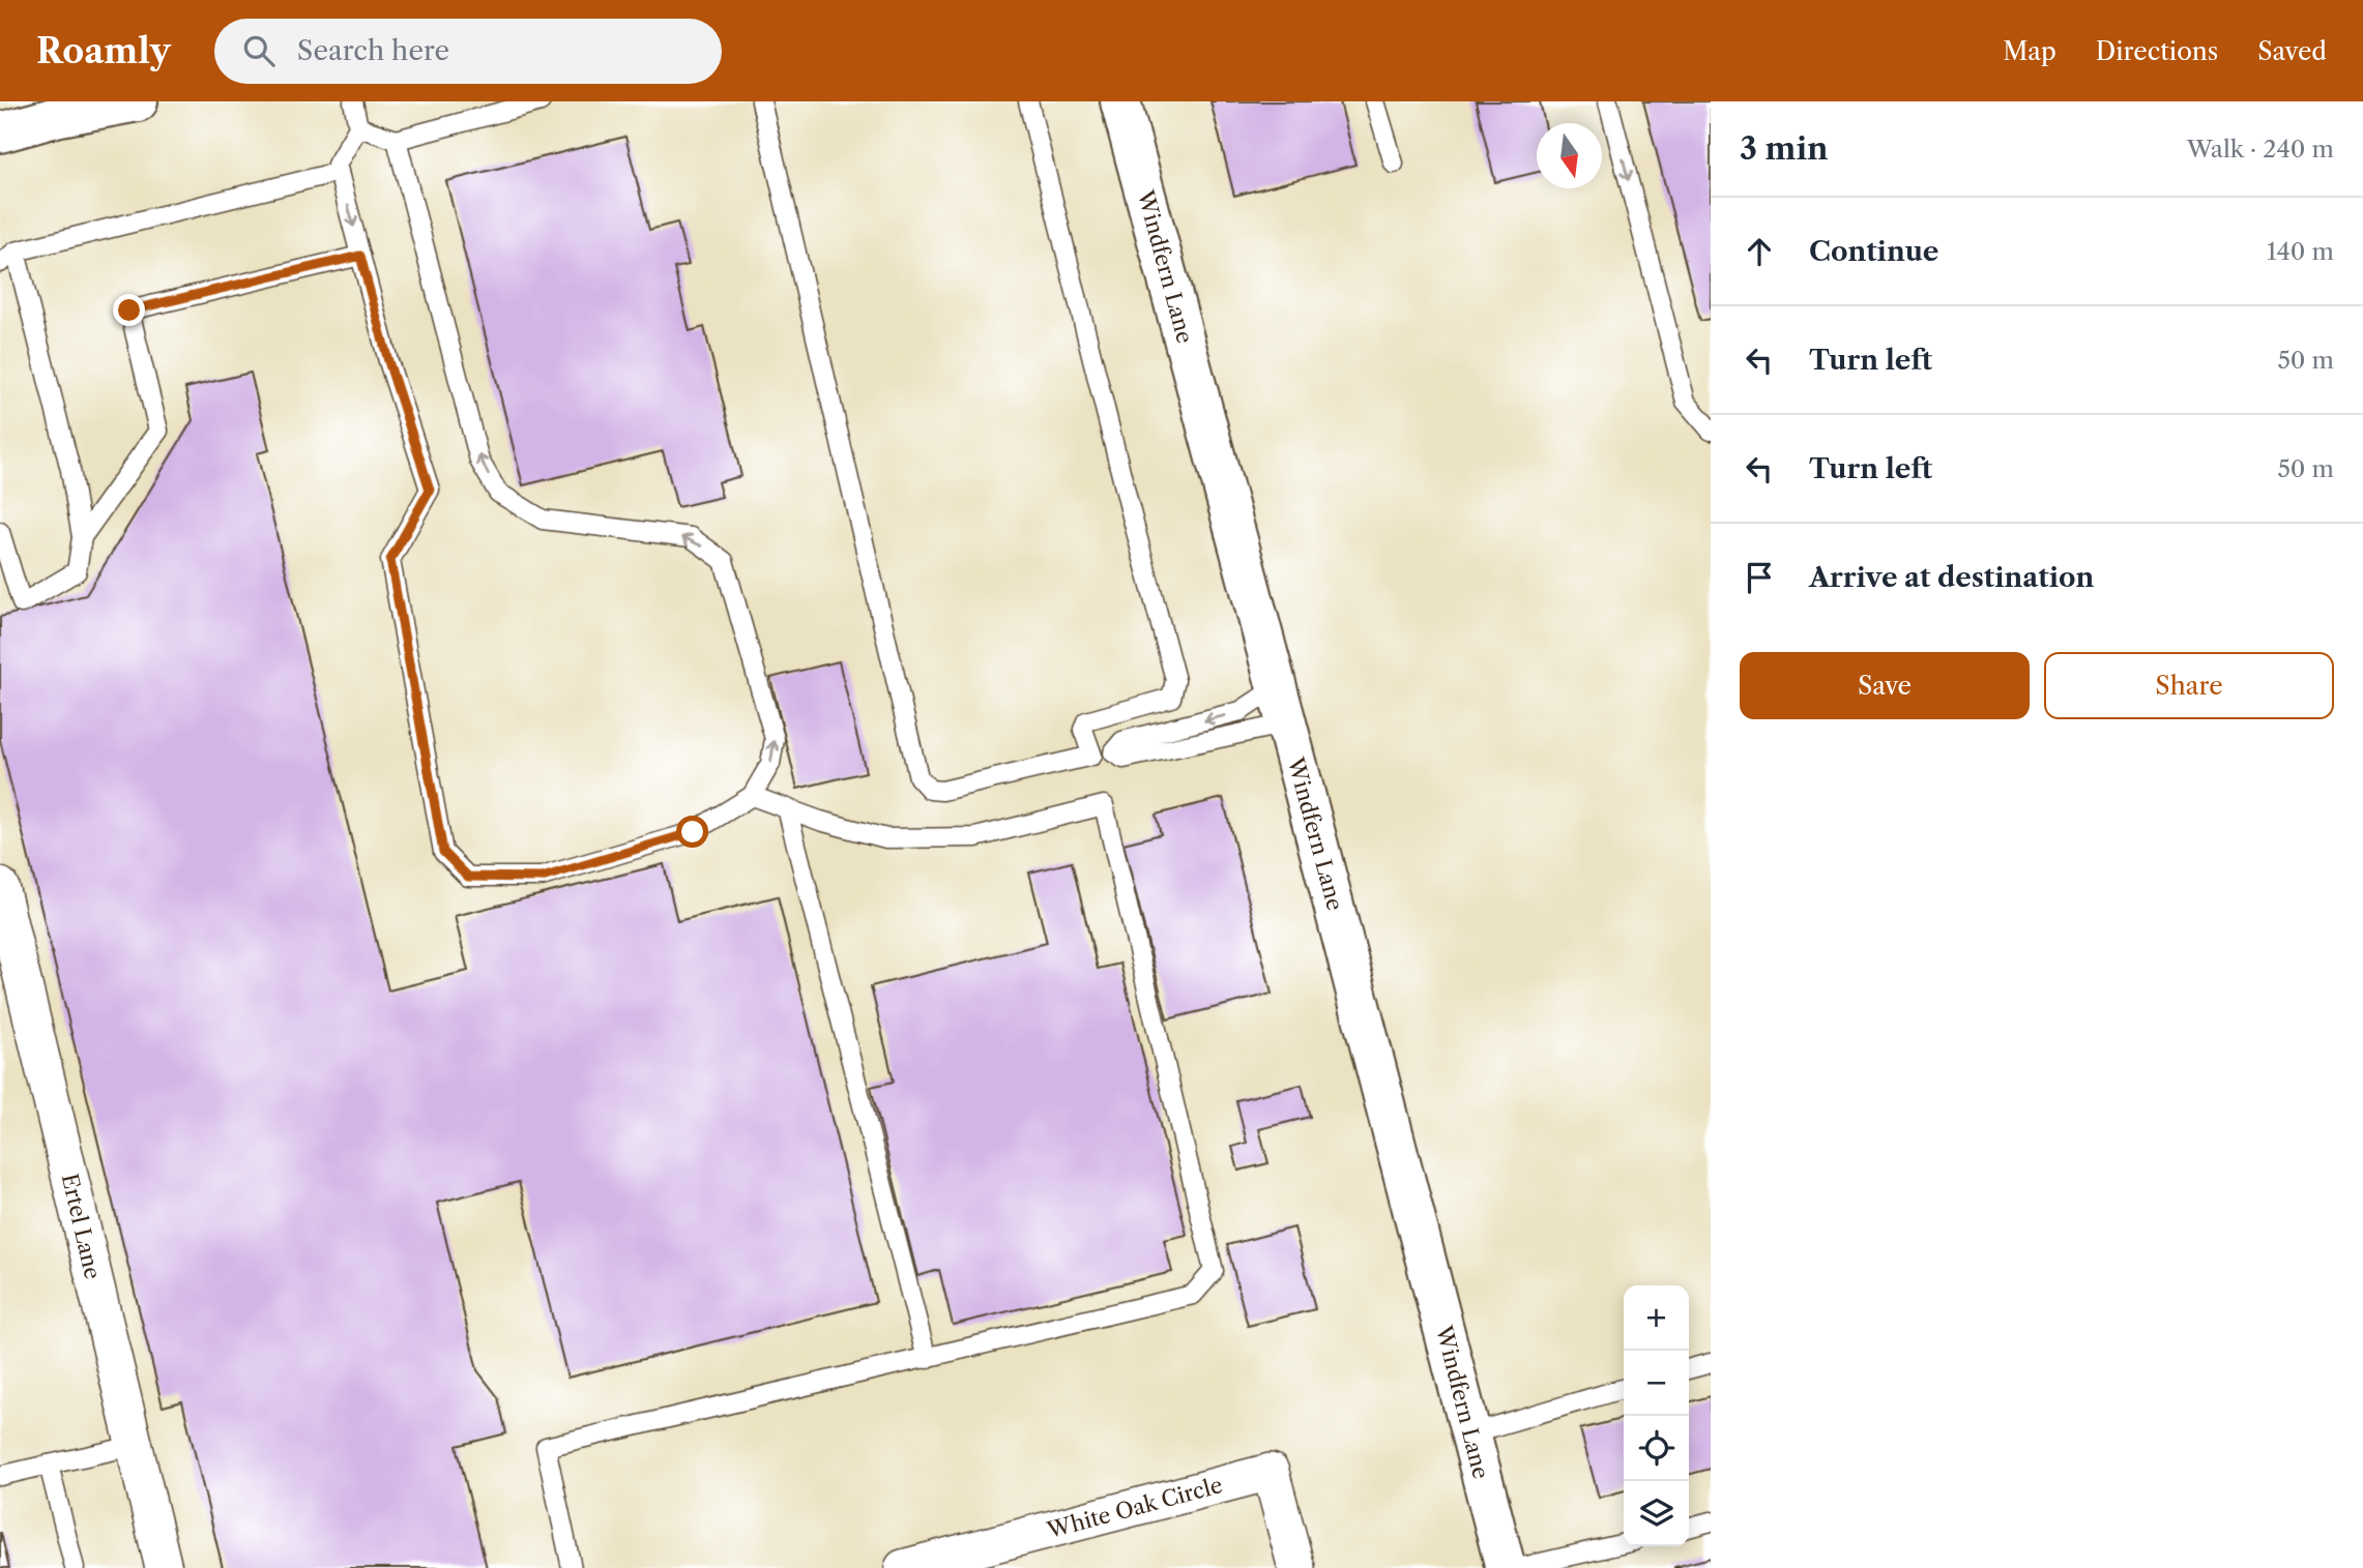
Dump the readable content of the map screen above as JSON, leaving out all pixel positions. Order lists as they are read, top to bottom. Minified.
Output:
{"streets":{"street":["Windfern Lane","Ertel Lane","White Oak Circle"]},"north":"bottom","page":{"header":"Roamly","search":"Search here","nav":["Map","Directions","Saved"],"heading":["3 min","Walk · 240 m"],"list":[["Continue","140 m"],["Turn left","50 m"],["Turn left","50 m"],"Arrive at destination"],"buttons":["Save","Share"],"map_buttons":["+","−"]}}
